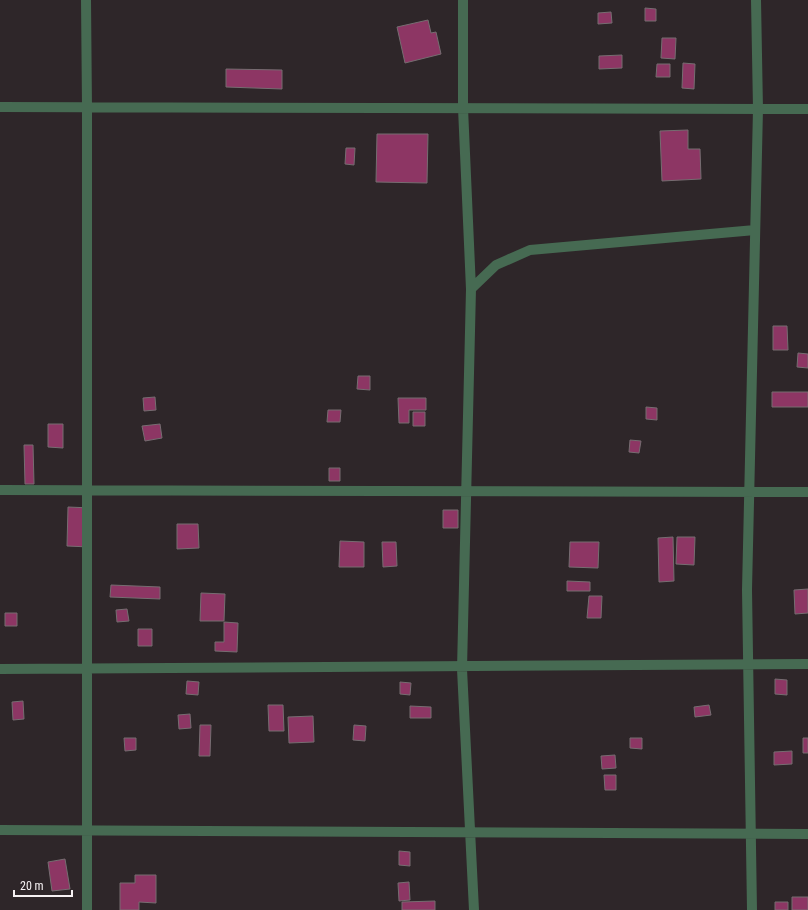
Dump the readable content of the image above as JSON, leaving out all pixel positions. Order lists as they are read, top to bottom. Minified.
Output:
{"scale_bar":"20 m"}
